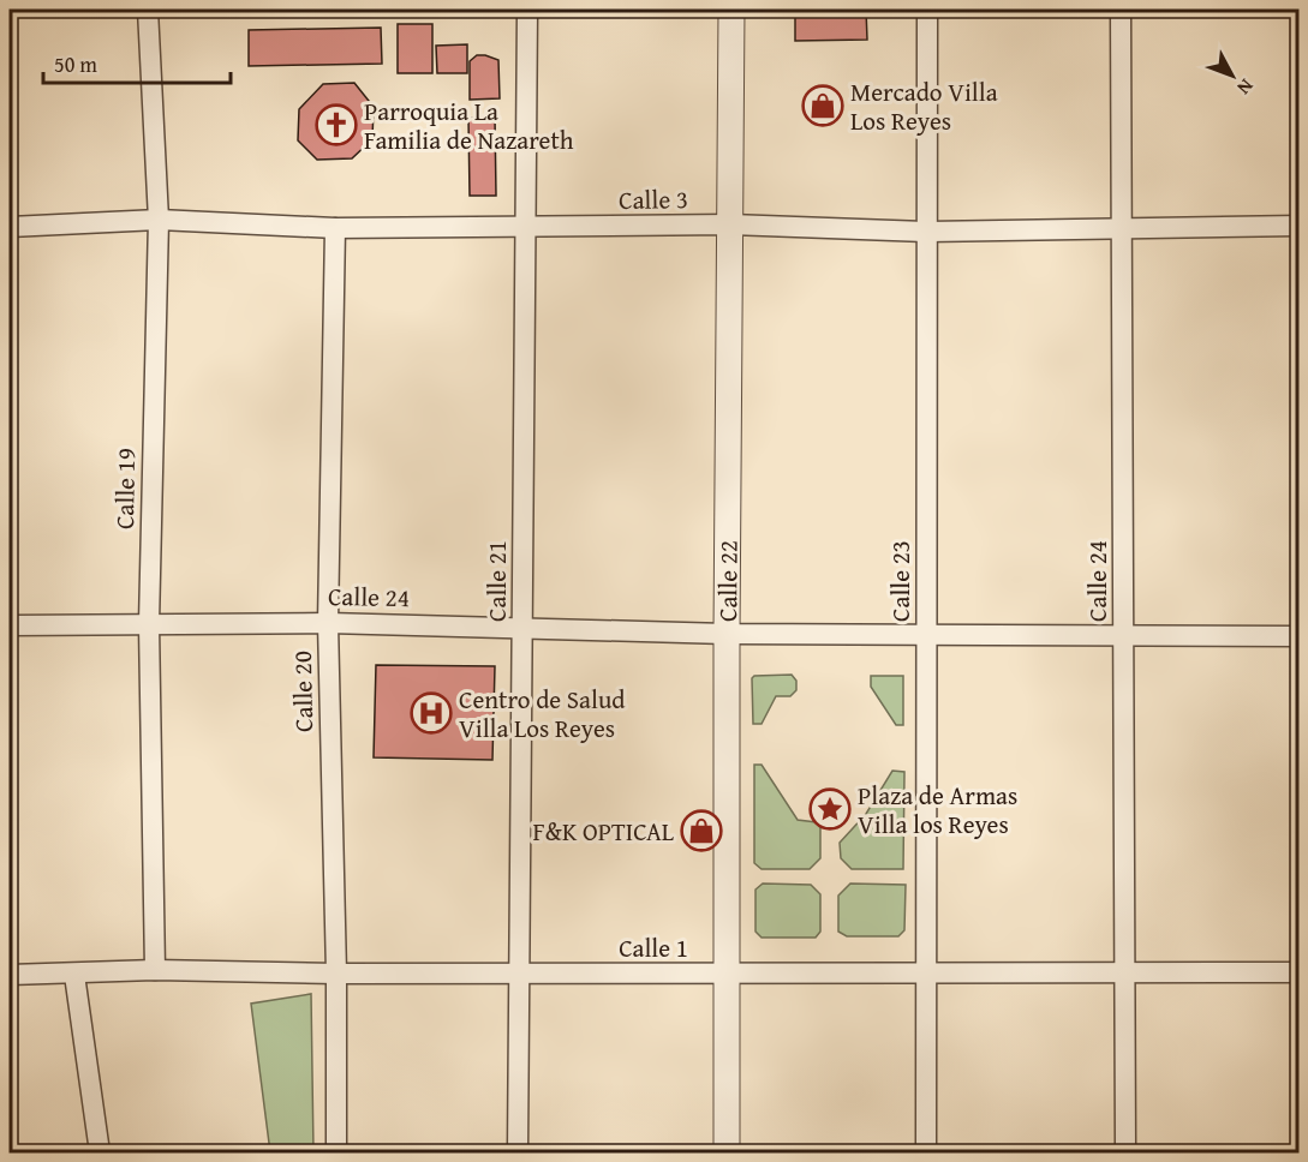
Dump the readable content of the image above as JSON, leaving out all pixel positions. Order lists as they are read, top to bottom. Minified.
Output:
{"streets":{"street":["Calle 3","Calle 19","Calle 21","Calle 22","Calle 23","Calle 24","Calle 20","Calle 1"]},"crossings":[["Calle 3","Calle 19"],["Calle 3","Calle 21"],["Calle 3","Calle 22"],["Calle 3","Calle 23"],["Calle 3","Calle 24"],["Calle 3","Calle 20"],["Calle 19","Calle 24"],["Calle 19","Calle 1"],["Calle 21","Calle 24"],["Calle 21","Calle 1"],["Calle 22","Calle 24"],["Calle 22","Calle 1"],["Calle 23","Calle 24"],["Calle 23","Calle 1"],["Calle 24","Calle 20"],["Calle 24","Calle 1"],["Calle 20","Calle 1"]],"places":{"shop":["Mercado Villa Los Reyes","F&K OPTICAL"],"church":["Parroquia La Familia de Nazareth"],"hospital":["Centro de Salud Villa Los Reyes"],"place":["Plaza de Armas Villa los Reyes"]},"scale_bar":"50 m","north":"bottom right"}
